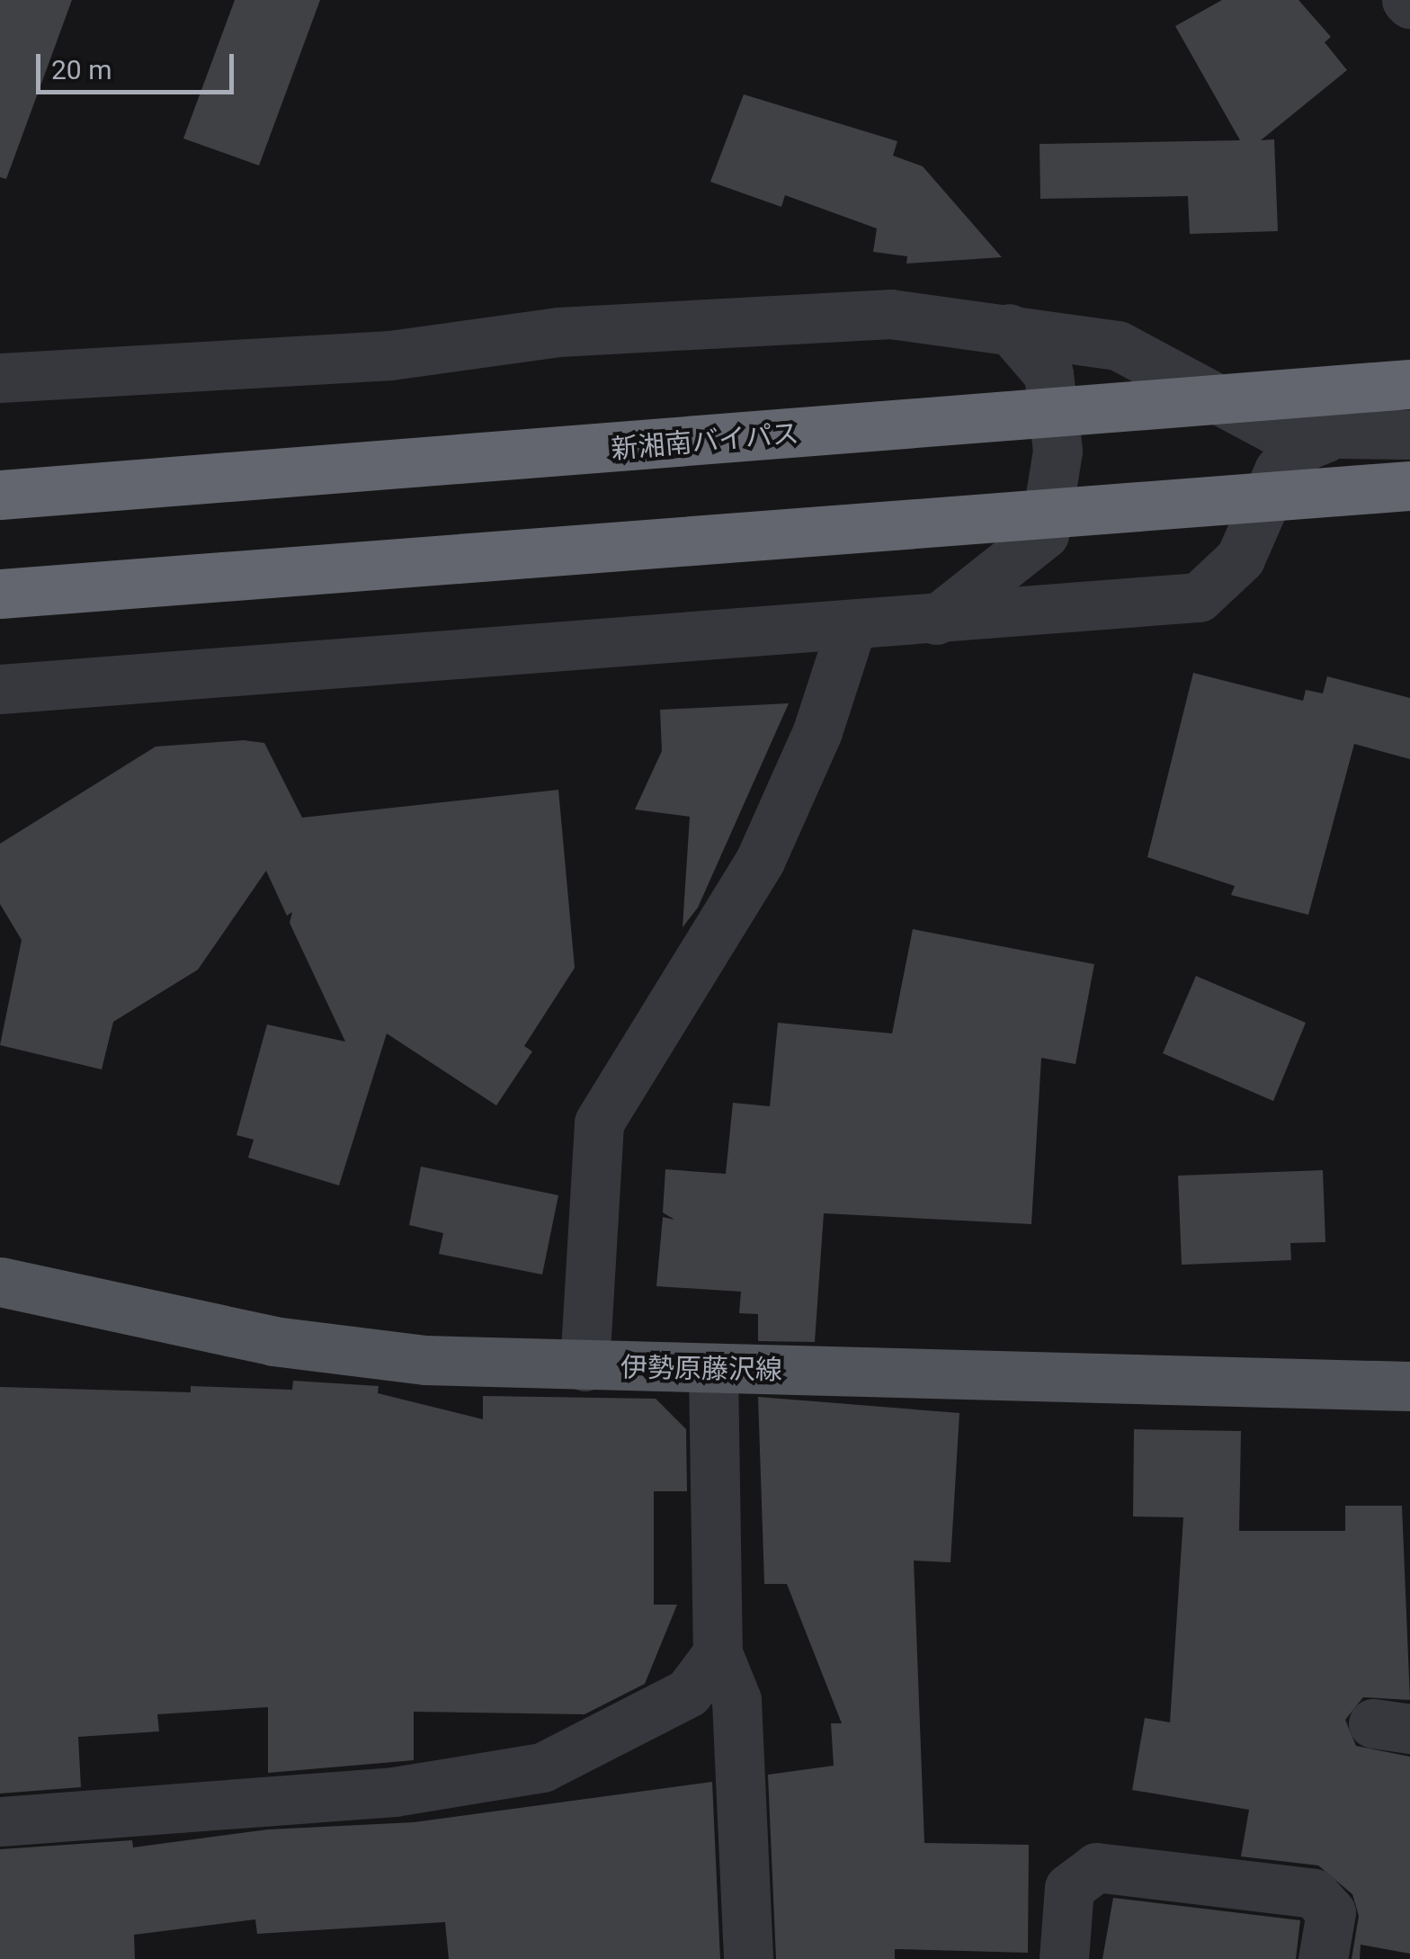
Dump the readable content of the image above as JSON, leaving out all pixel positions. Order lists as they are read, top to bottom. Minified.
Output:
{"streets":{"highway":["新湘南バイパス"],"main road":["伊勢原藤沢線"]},"scale_bar":"20 m"}
